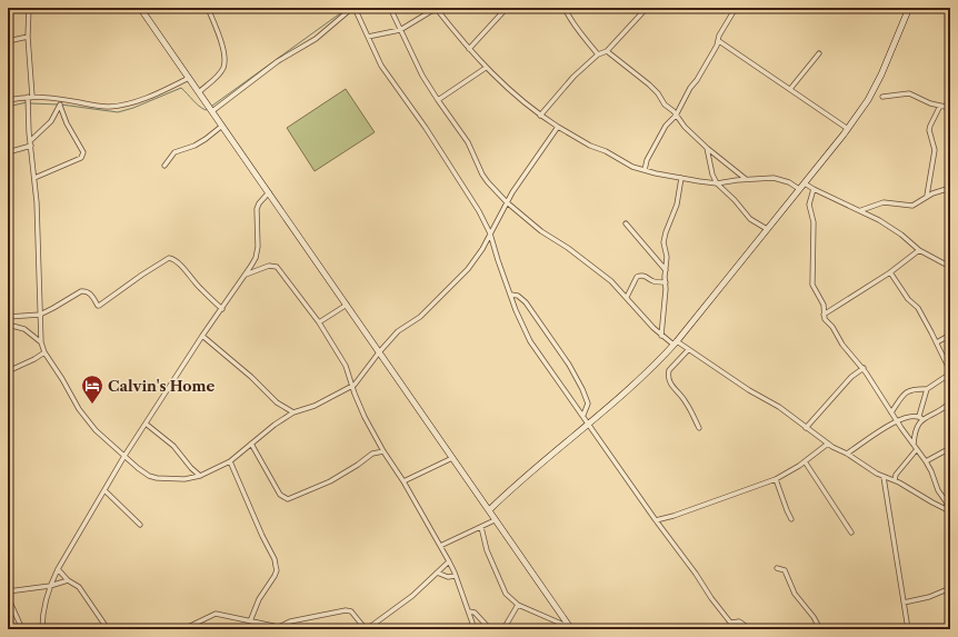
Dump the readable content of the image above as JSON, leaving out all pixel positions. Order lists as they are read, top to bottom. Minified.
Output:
{"places":{"hotel":["Calvin's Home"]}}
